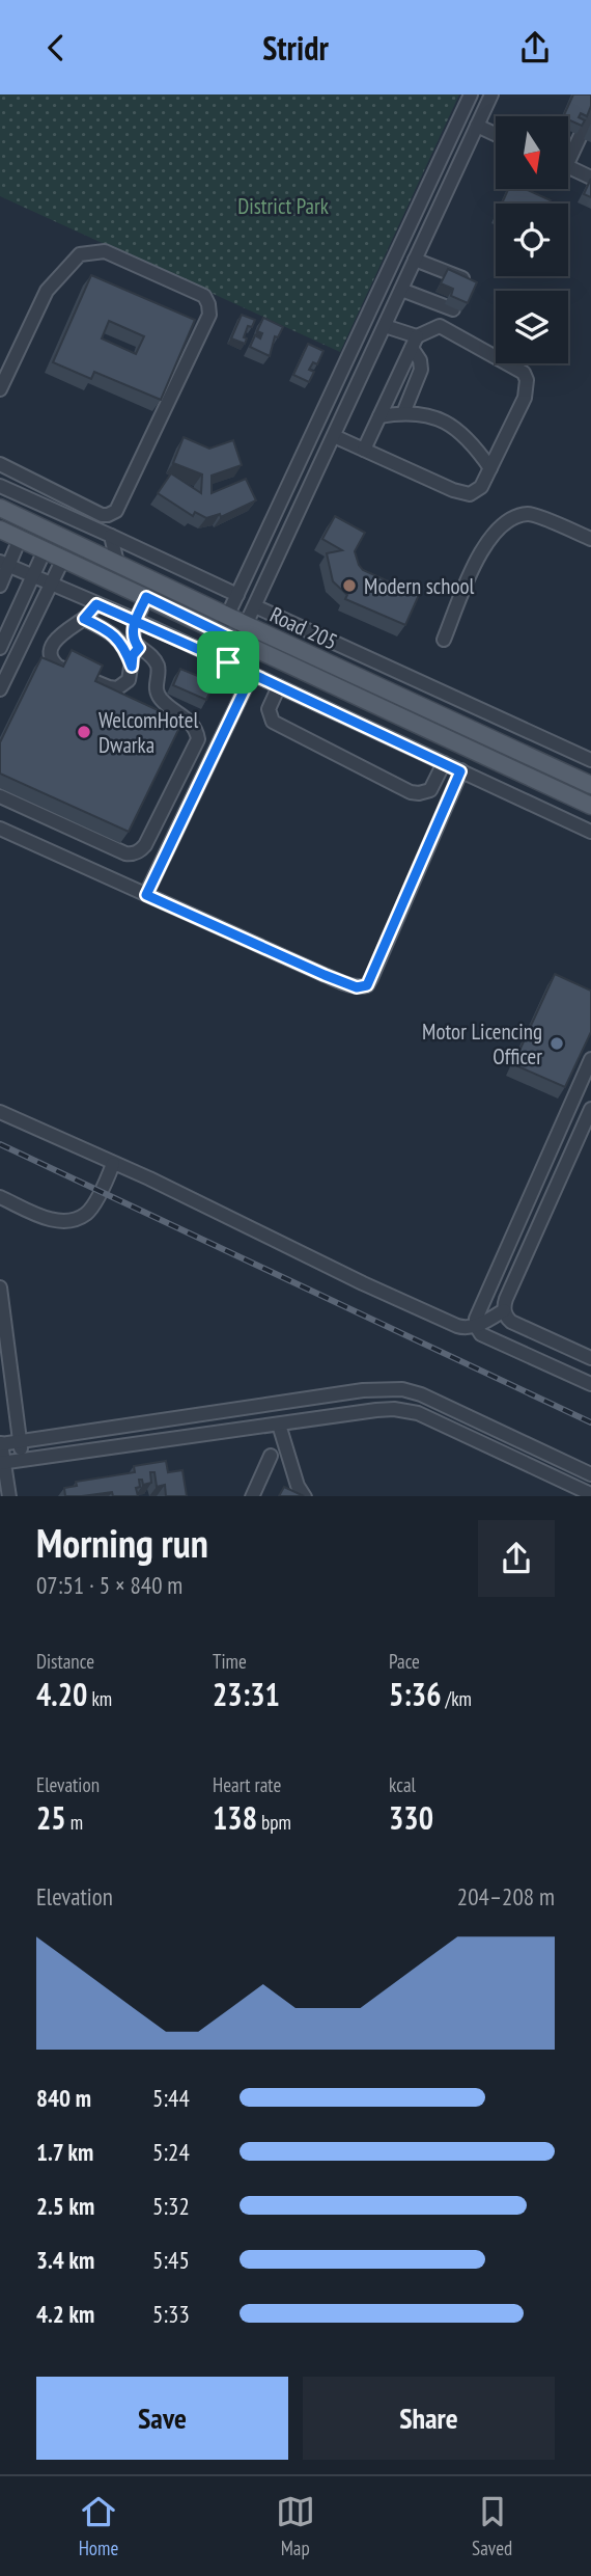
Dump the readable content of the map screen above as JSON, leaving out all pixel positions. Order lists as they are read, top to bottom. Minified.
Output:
{"streets":{"main road":["Road 205"]},"parks":["District Park"],"places":["Modern school","WelcomHotel Dwarka","Motor Licencing Officer"],"north":"bottom","page":{"header":"Stridr","heading":["Morning run","07:51 · 5 × 840 m"],"stats":[["Distance","4.20 km"],["Time","23:31"],["Pace","5:36 /km"],["Elevation","25 m"],["Heart rate","138 bpm"],["kcal","330"]],"chart":["Elevation","204–208 m"],"list":[{"name":"840 m","note":"5:44"},{"name":"1.7 km","note":"5:24"},{"name":"2.5 km","note":"5:32"},{"name":"3.4 km","note":"5:45"},{"name":"4.2 km","note":"5:33"}],"buttons":["Save","Share"],"tabs":["Home","Map","Saved"]}}
